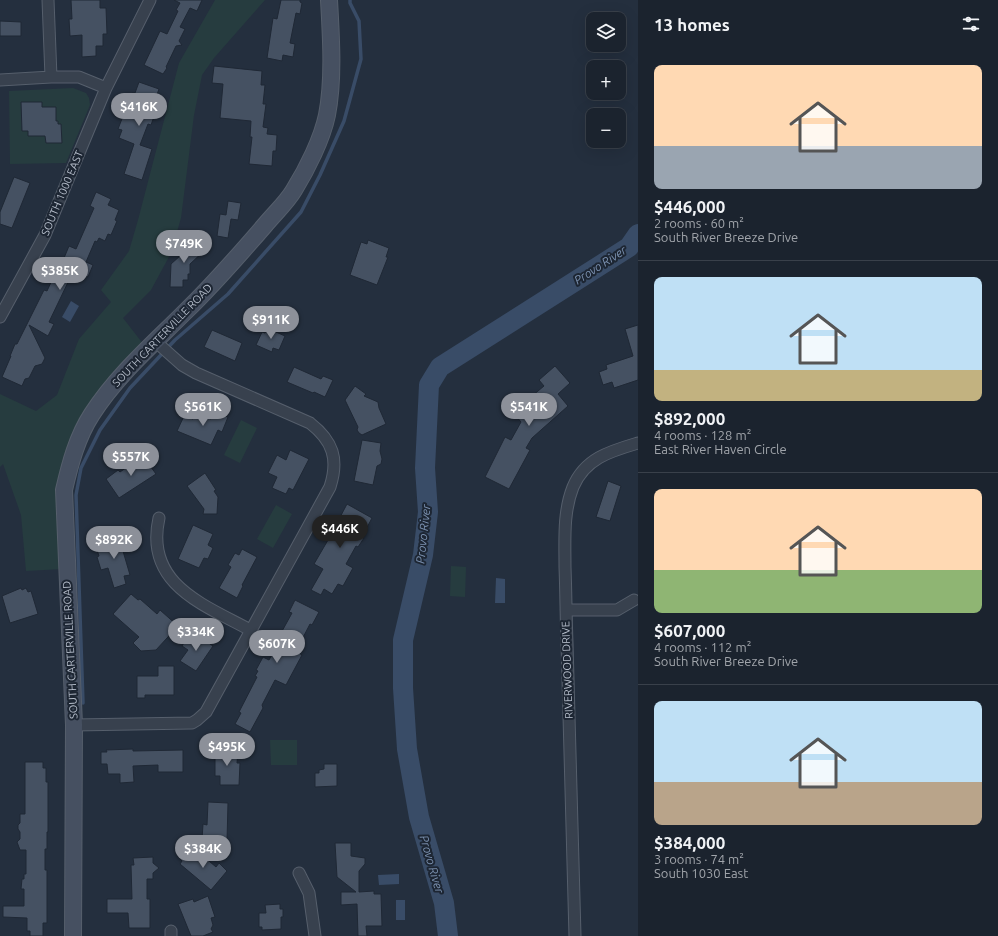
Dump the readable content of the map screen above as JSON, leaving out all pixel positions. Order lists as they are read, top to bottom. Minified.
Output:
{"streets":{"street":["SOUTH 1000 EAST","SOUTH CARTERVILLE ROAD","RIVERWOOD DRIVE"]},"water":["Provo River"],"page":{"heading":"13 homes","map_buttons":["+","−"],"list":[{"name":"$446,000","note":"2 rooms · 60 m² · South River Breeze Drive"},{"name":"$892,000","note":"4 rooms · 128 m² · East River Haven Circle"},{"name":"$607,000","note":"4 rooms · 112 m² · South River Breeze Drive"},{"name":"$384,000","note":"3 rooms · 74 m² · South 1030 East"}],"price":["$416K","$749K","$385K","$911K","$561K","$541K","$557K","$446K","$892K","$334K","$607K","$495K","$384K"]}}
